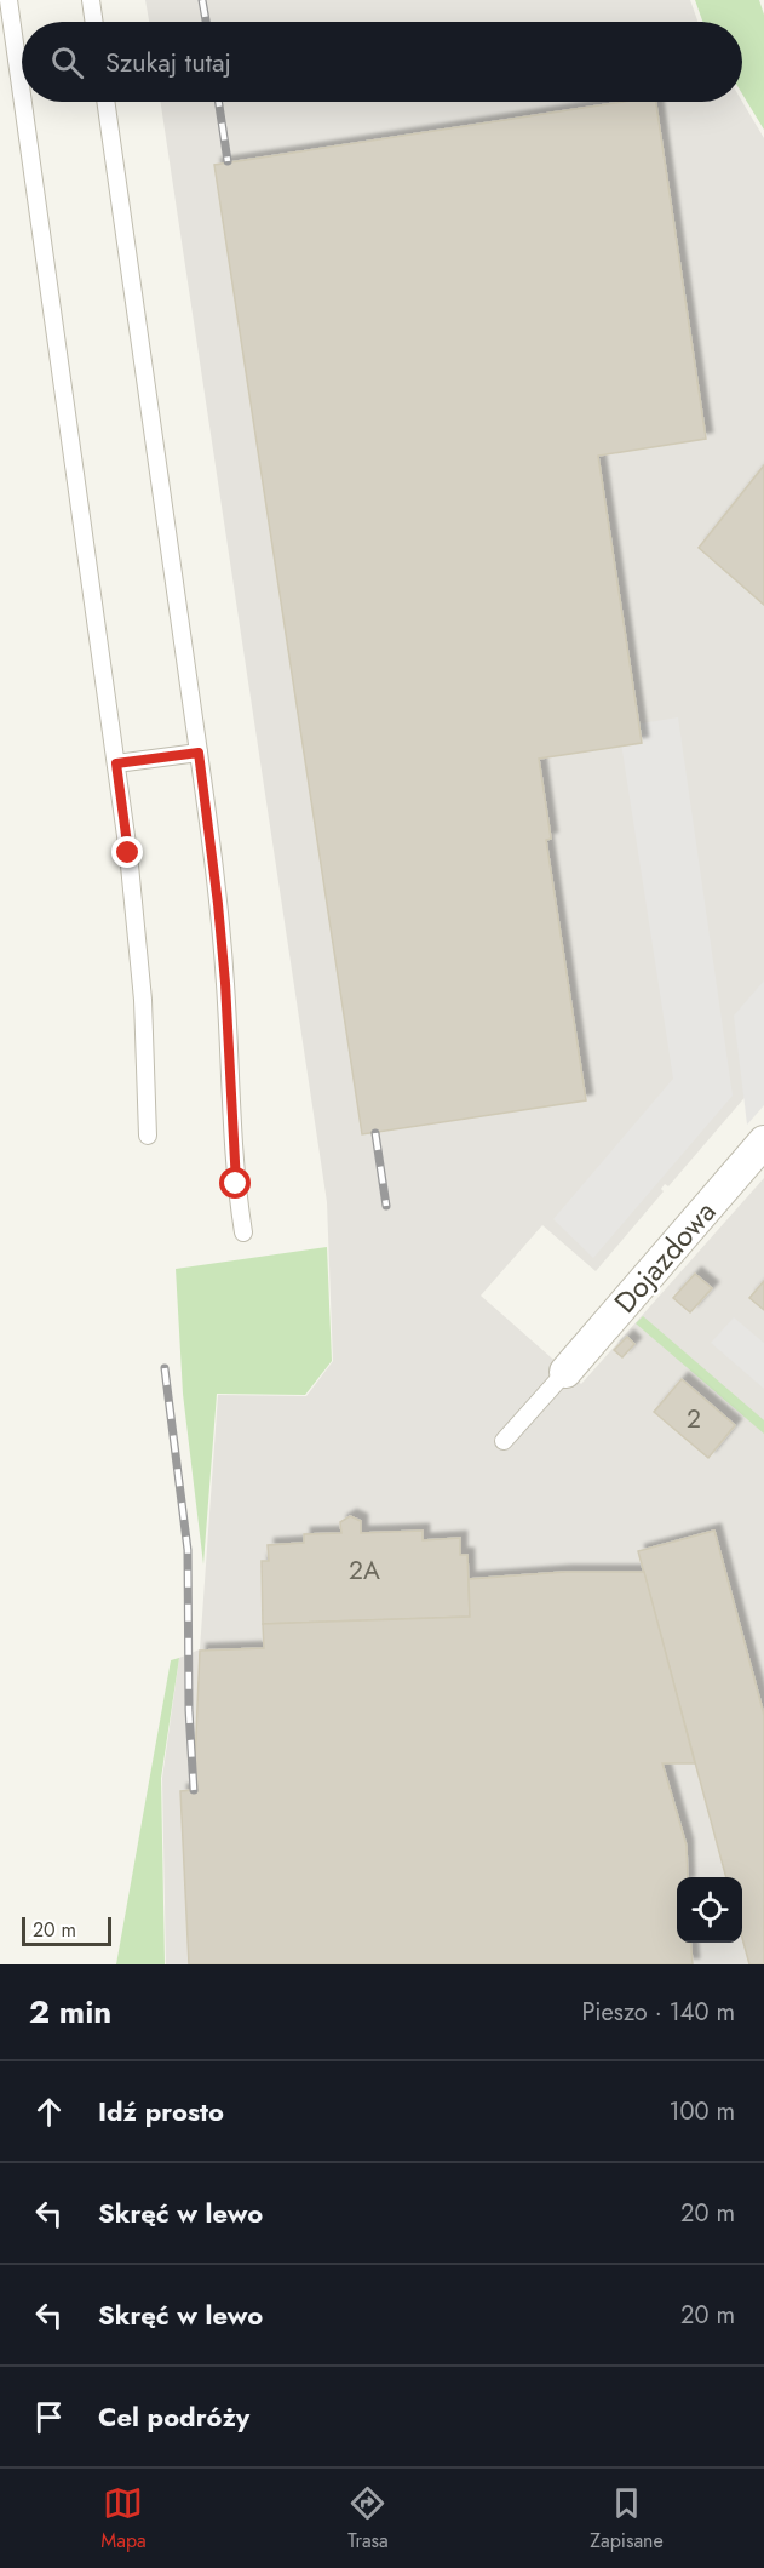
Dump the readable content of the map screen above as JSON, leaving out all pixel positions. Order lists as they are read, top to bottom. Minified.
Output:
{"streets":{"street":["Dojazdowa"]},"house_numbers":["2","2A"],"scale_bar":"20 m","page":{"search":"Szukaj tutaj","scale":"20 m","heading":["2 min","Pieszo · 140 m"],"list":[["Idź prosto","100 m"],["Skręć w lewo","20 m"],["Skręć w lewo","20 m"],"Cel podróży"],"nav":["Mapa","Trasa","Zapisane"]}}
